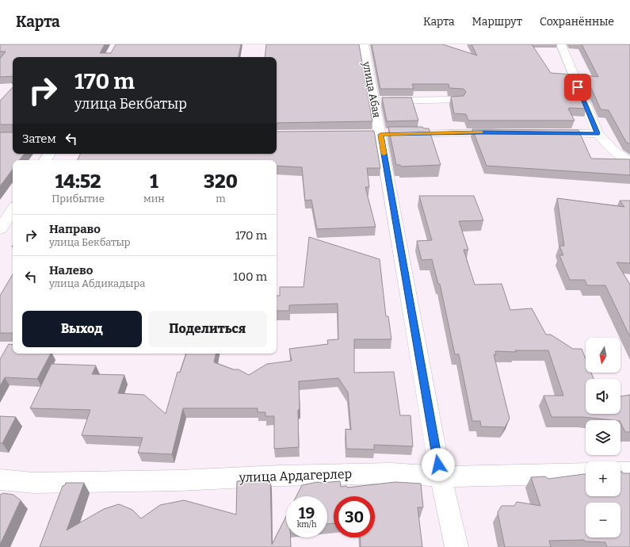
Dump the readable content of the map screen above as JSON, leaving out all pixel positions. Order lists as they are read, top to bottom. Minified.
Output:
{"streets":{"street":["улица Абая","улица Ардагерлер"]},"crossings":[["улица Абая","улица Ардагерлер"]],"north":"bottom","page":{"header":"Карта","nav":["Карта","Маршрут","Сохранённые"],"turn":["170 m","улица Бекбатыр"],"then":"Затем","eta":["14:52","Прибытие","1","мин","320","m"],"list":[{"name":"Направо","note":"улица Бекбатыр","value":"170 m"},{"name":"Налево","note":"улица Абдикадыра","value":"100 m"}],"buttons":["Выход","Поделиться"],"map_buttons":["+","−"],"speed":"19 km/h","limit":"30"}}
